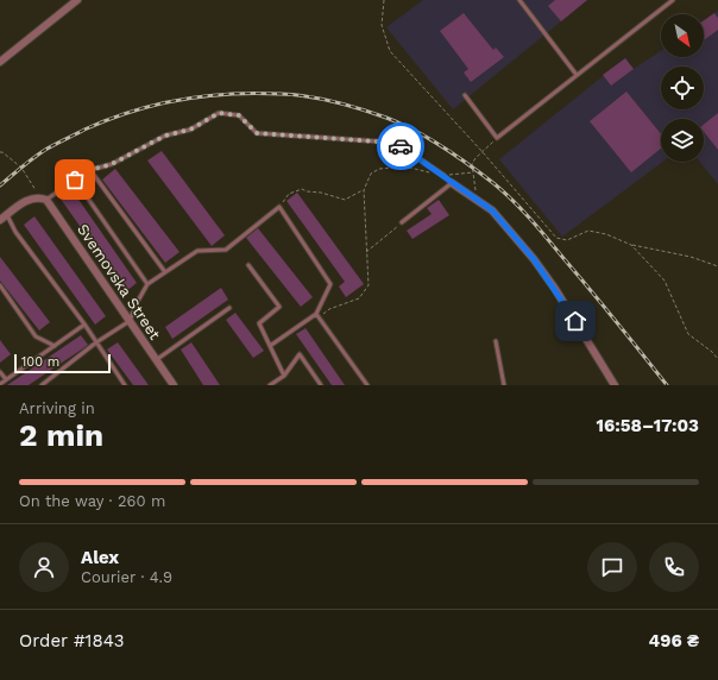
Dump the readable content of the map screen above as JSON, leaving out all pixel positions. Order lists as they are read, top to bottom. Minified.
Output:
{"streets":{"street":["Svemovska Street"]},"scale_bar":"100 m","north":"bottom right","page":{"scale":"100 m","heading":["2 min","Arriving in","16:58–17:03"],"panel":["Alex","Courier · 4.9","Order #1843","496 ₴"],"bar":"On the way · 260 m"}}
